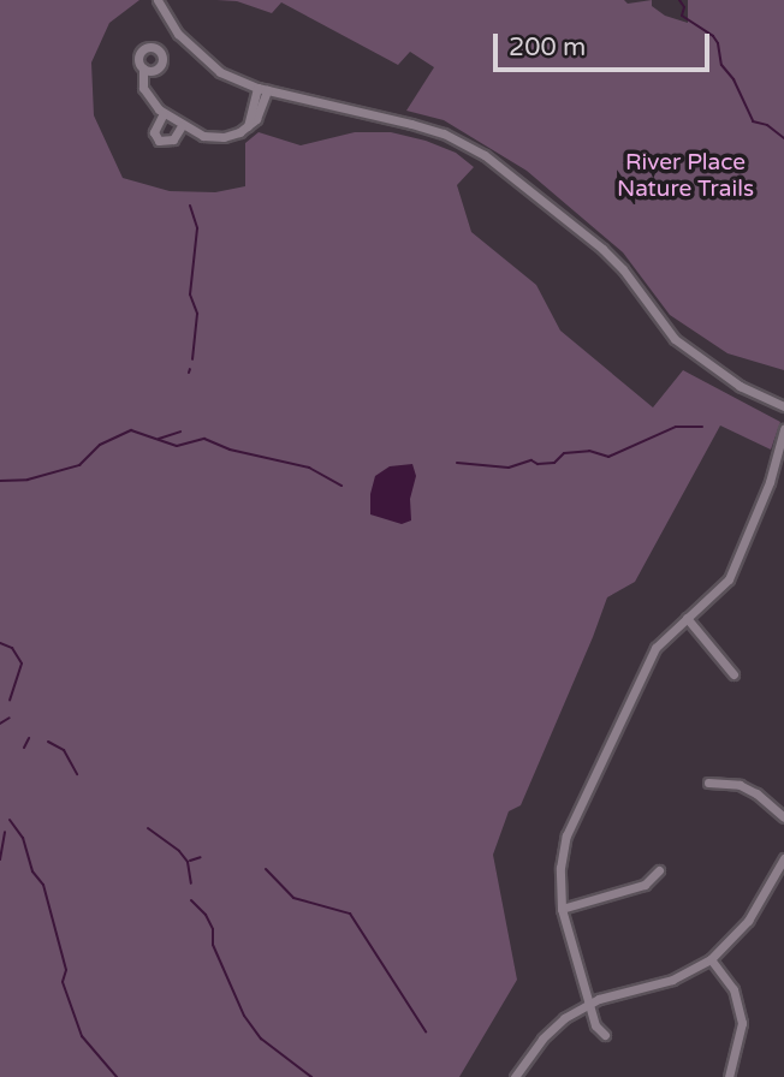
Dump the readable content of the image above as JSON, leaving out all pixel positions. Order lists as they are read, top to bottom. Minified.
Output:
{"parks":["River Place Nature Trails"],"scale_bar":"200 m"}
